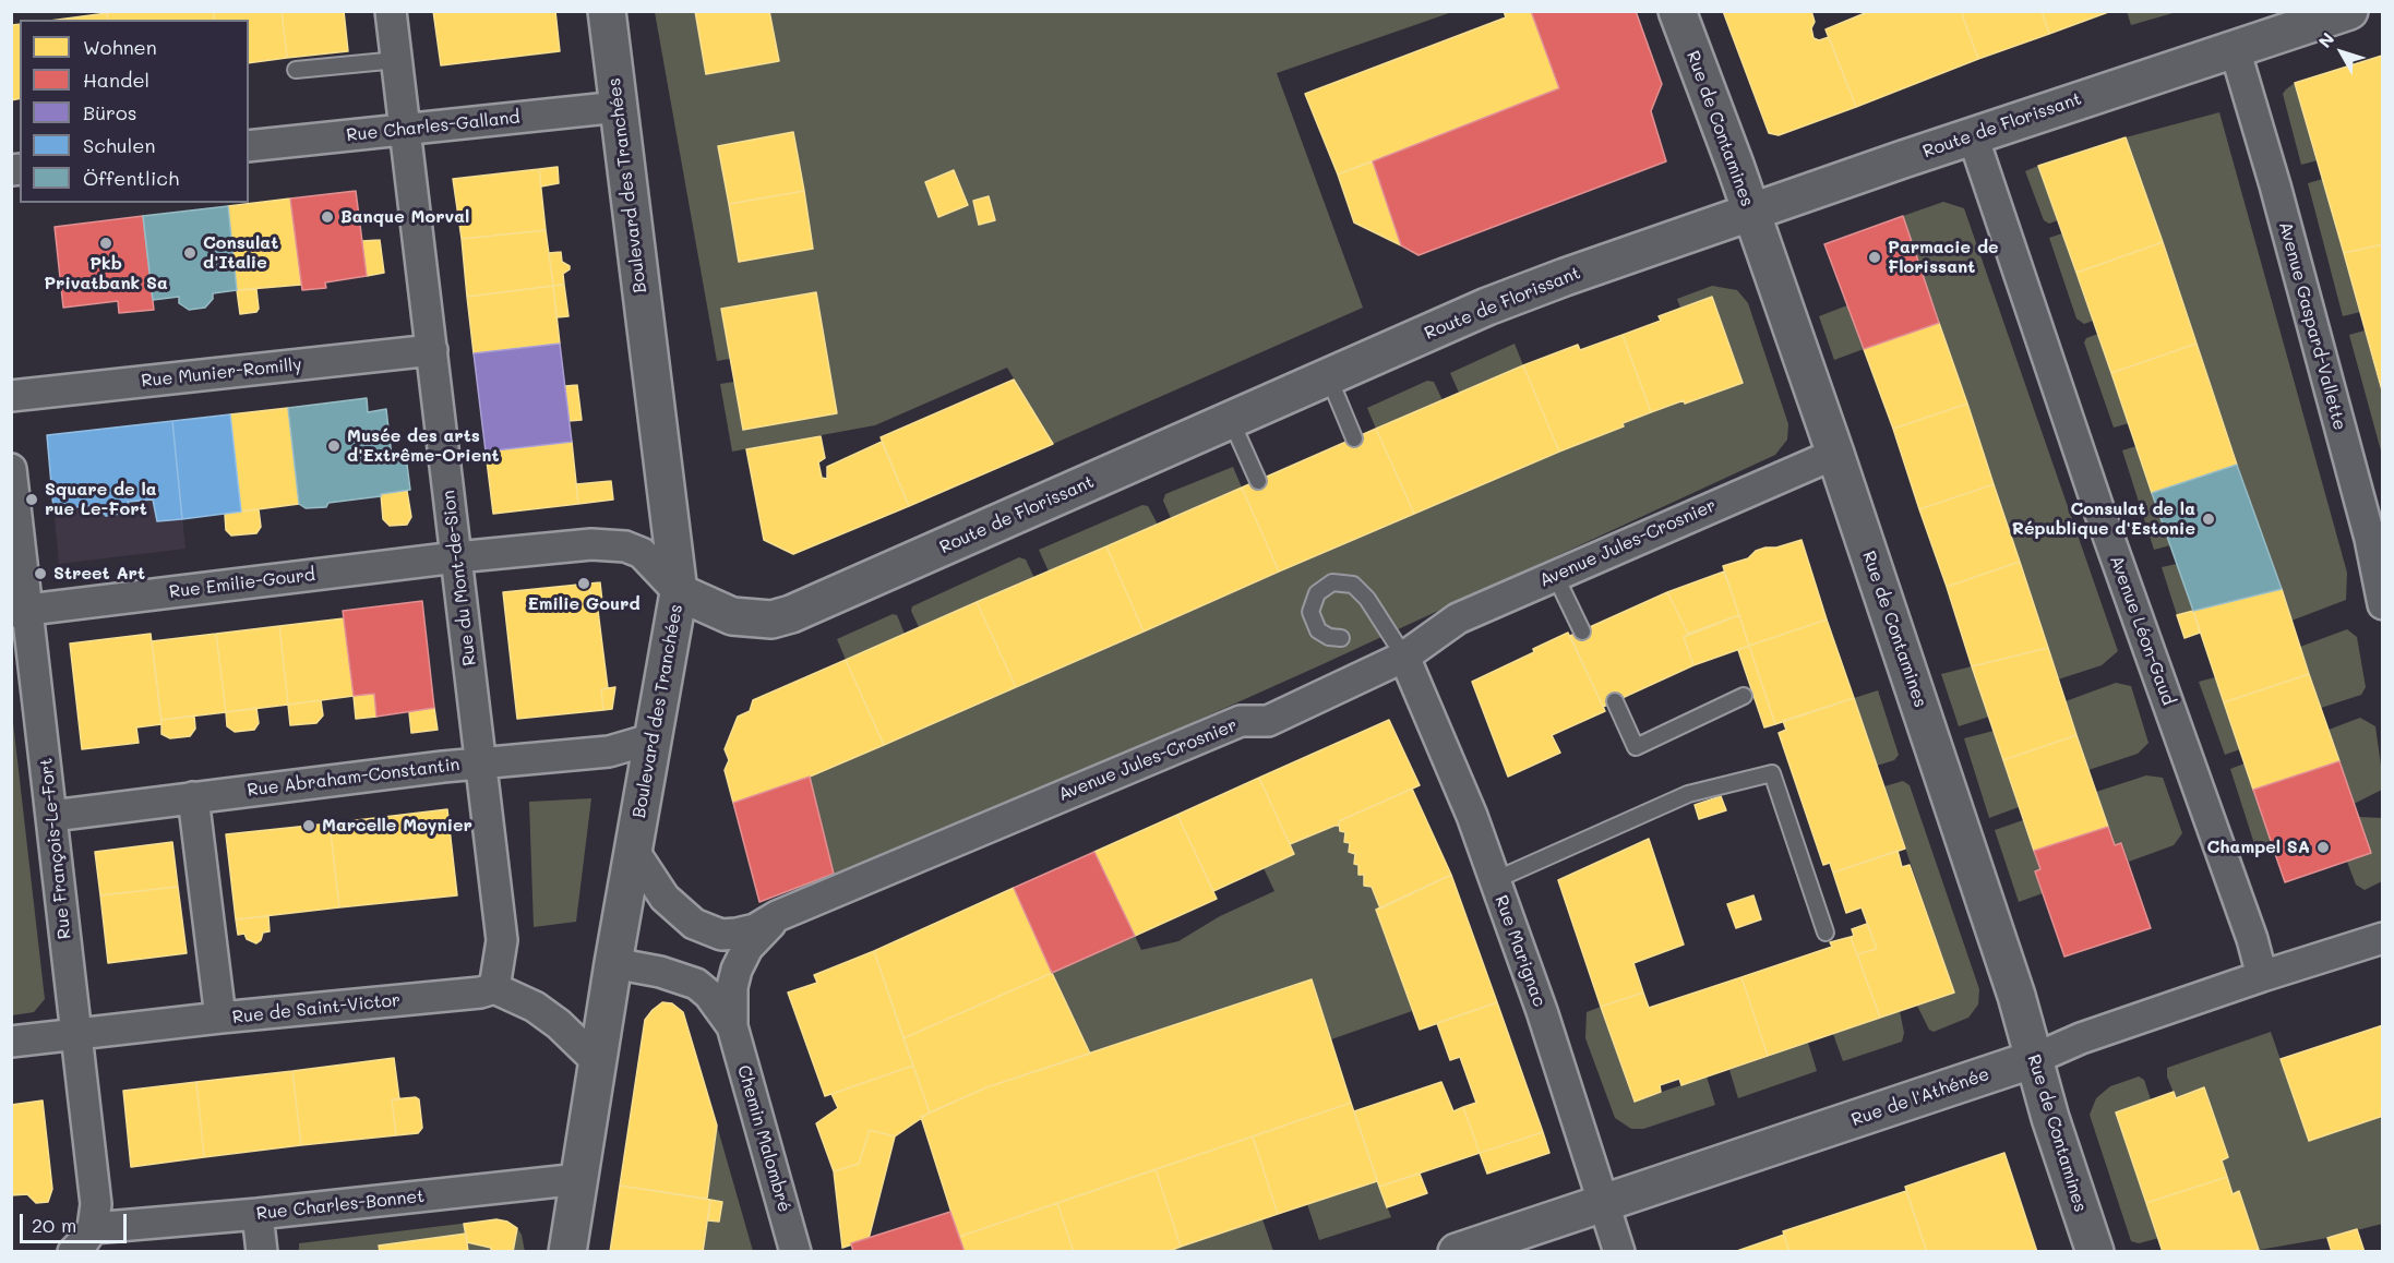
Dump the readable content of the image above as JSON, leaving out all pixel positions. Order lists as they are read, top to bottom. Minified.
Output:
{"streets":{"main road":["Route de Florissant","Rue de Contamines","Boulevard des Tranchées","Rue de l'Athénée"],"street":["Rue Charles-Galland","Avenue Gaspard-Vallette","Rue Munier-Romilly","Avenue Jules-Crosnier","Rue du Mont-de-Sion","Rue Emilie-Gourd","Avenue Léon-Gaud","Rue Abraham-Constantin","Rue François-Le-Fort","Rue Marignac","Rue de Saint-Victor","Chemin Malombré","Rue Charles-Bonnet"]},"crossings":[["Route de Florissant","Rue de Contamines"],["Route de Florissant","Boulevard des Tranchées"],["Route de Florissant","Avenue Gaspard-Vallette"],["Route de Florissant","Rue Emilie-Gourd"],["Route de Florissant","Avenue Léon-Gaud"],["Rue Charles-Galland","Boulevard des Tranchées"],["Rue Charles-Galland","Rue du Mont-de-Sion"],["Rue de Contamines","Avenue Jules-Crosnier"],["Rue de Contamines","Rue de l'Athénée"],["Boulevard des Tranchées","Avenue Jules-Crosnier"],["Boulevard des Tranchées","Rue Emilie-Gourd"],["Boulevard des Tranchées","Rue Abraham-Constantin"],["Boulevard des Tranchées","Chemin Malombré"],["Boulevard des Tranchées","Rue Charles-Bonnet"],["Rue Munier-Romilly","Rue du Mont-de-Sion"],["Avenue Jules-Crosnier","Rue Marignac"],["Avenue Jules-Crosnier","Chemin Malombré"],["Rue du Mont-de-Sion","Rue Emilie-Gourd"],["Rue du Mont-de-Sion","Rue Abraham-Constantin"],["Rue du Mont-de-Sion","Rue de Saint-Victor"],["Rue Emilie-Gourd","Rue François-Le-Fort"],["Avenue Léon-Gaud","Rue de l'Athénée"],["Rue Abraham-Constantin","Rue François-Le-Fort"],["Rue François-Le-Fort","Rue de Saint-Victor"],["Rue François-Le-Fort","Rue Charles-Bonnet"],["Rue Marignac","Rue de l'Athénée"]],"places":["Banque Morval","Pkb Privatbank Sa","Consulat d'Italie","Parmacie de Florissant","Musée des arts d'Extrême-Orient","Square de la rue Le-Fort","Consulat de la République d'Estonie","Street Art","Emilie Gourd","Marcelle Moynier","Champel SA"],"legend":["Wohnen","Handel","Büros","Schulen","Öffentlich"],"scale_bar":"20 m","north":"top left"}
